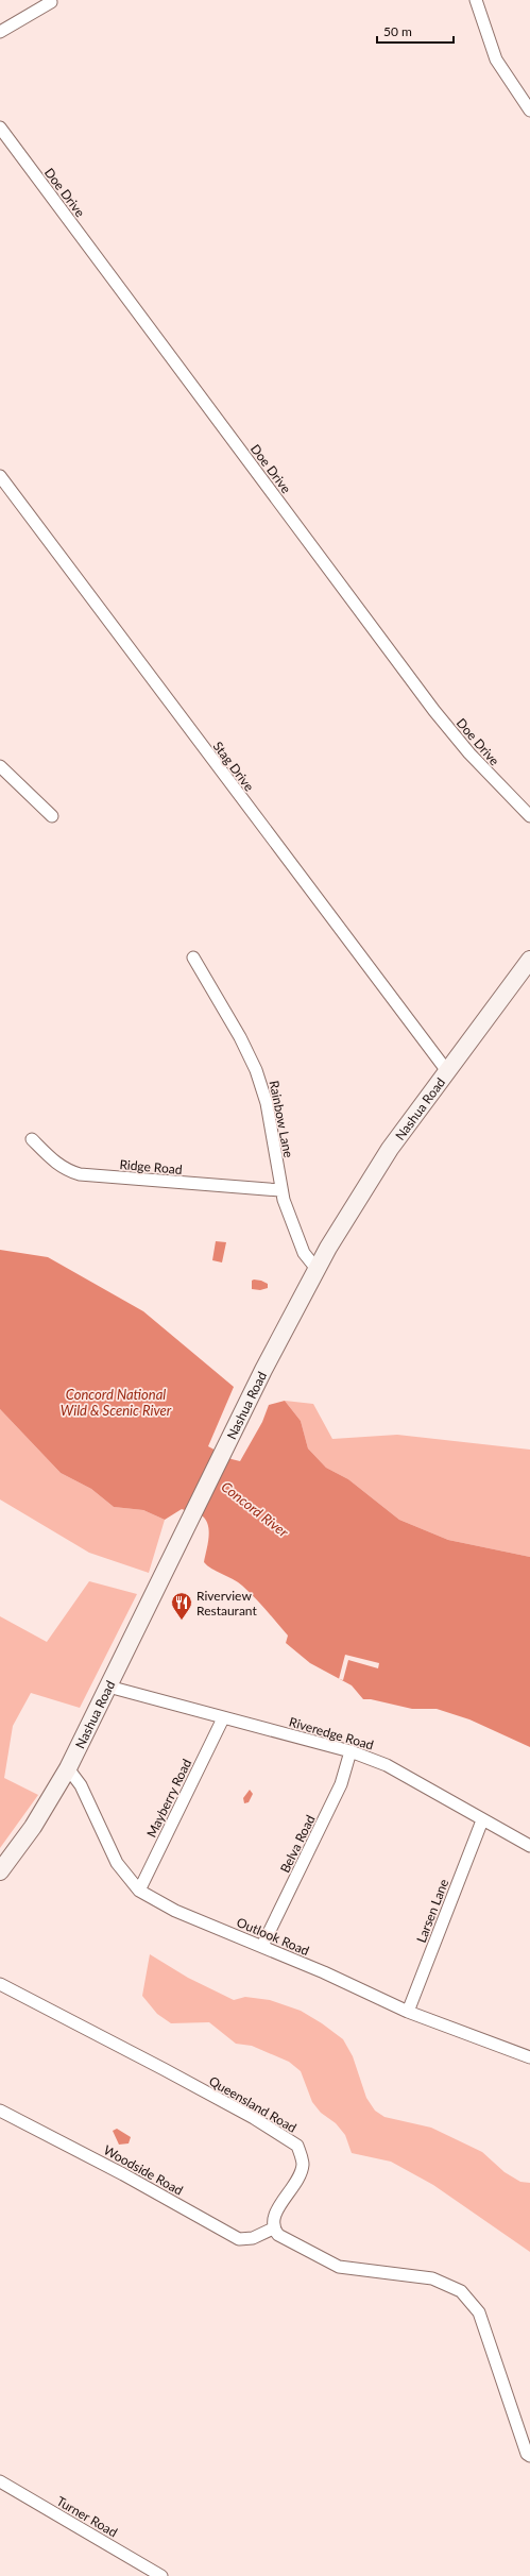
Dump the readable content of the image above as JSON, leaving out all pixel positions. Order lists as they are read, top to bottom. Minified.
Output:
{"streets":{"main road":["Nashua Road"],"street":["Doe Drive","Stag Drive","Rainbow Lane","Ridge Road","Riveredge Road","Mayberry Road","Belva Road","Larsen Lane","Outlook Road","Queensland Road","Woodside Road","Turner Road"]},"crossings":[["Stag Drive","Nashua Road"],["Nashua Road","Rainbow Lane"],["Nashua Road","Riveredge Road"],["Nashua Road","Outlook Road"],["Rainbow Lane","Ridge Road"],["Riveredge Road","Mayberry Road"],["Riveredge Road","Belva Road"],["Riveredge Road","Larsen Lane"],["Mayberry Road","Outlook Road"],["Belva Road","Outlook Road"],["Larsen Lane","Outlook Road"],["Queensland Road","Woodside Road"]],"water":["Concord National Wild & Scenic River","Concord River"],"places":{"restaurant":["Riverview Restaurant"]},"scale_bar":"50 m"}
